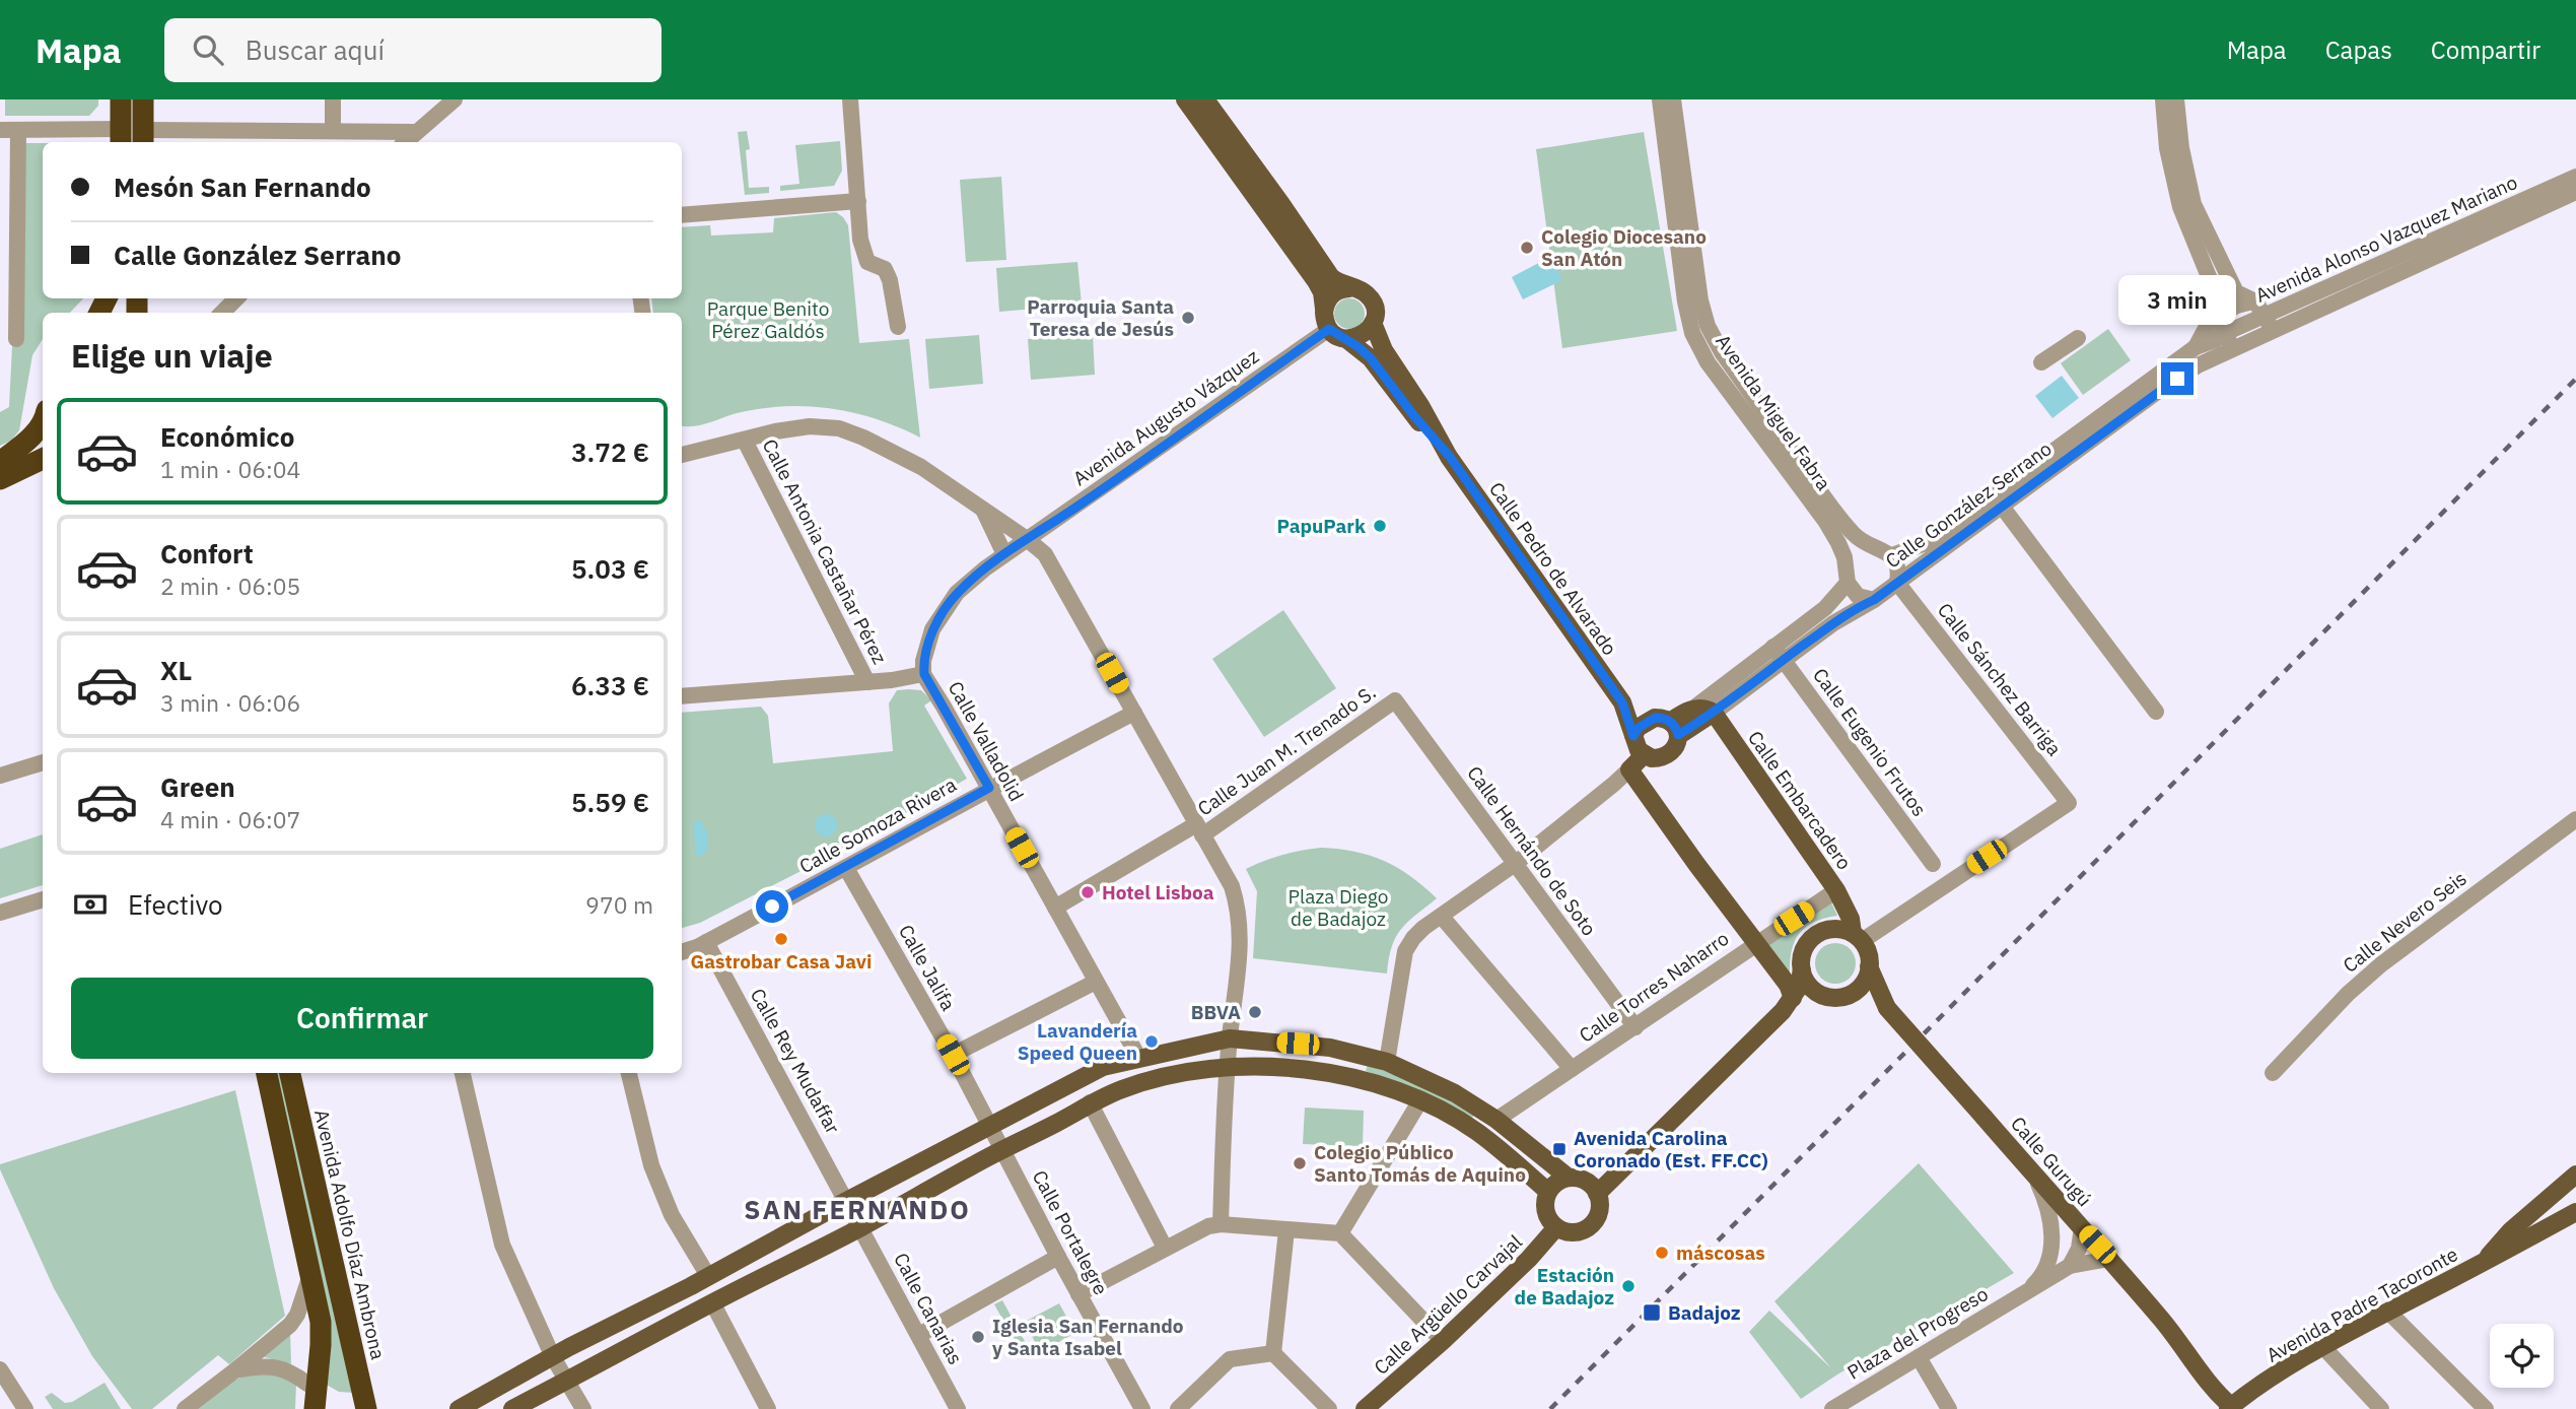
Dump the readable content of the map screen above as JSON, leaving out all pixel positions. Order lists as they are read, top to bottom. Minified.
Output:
{"streets":{"highway":["Avenida Adolfo Díaz Ambrona"],"main road":["Calle Pedro de Alvarado","Calle Embarcadero","Calle Gurugú","Calle Argüello Carvajal","Avenida Padre Tacoronte"],"street":["Avenida Alonso Vazquez Mariano","Avenida Miguel Fabra","Avenida Augusto Vázquez","Calle González Serrano","Calle Antonia Castañar Pérez","Calle Sánchez Barriga","Calle Valladolid","Calle Eugenio Frutos","Calle Juan M. Trenado S.","Calle Somoza Rivera","Calle Hernándo de Soto","Calle Nevero Seis","Calle Jalifa","Calle Torres Naharro","Calle Rey Mudaffar","Calle Portalegre","Calle Canarias","Plaza del Progreso"]},"crossings":[["Avenida Alonso Vazquez Mariano","Calle González Serrano"],["Avenida Miguel Fabra","Calle González Serrano"],["Avenida Miguel Fabra","Calle Sánchez Barriga"],["Avenida Augusto Vázquez","Calle Pedro de Alvarado"],["Avenida Augusto Vázquez","Calle Valladolid"],["Calle González Serrano","Calle Sánchez Barriga"],["Calle González Serrano","Calle Eugenio Frutos"],["Calle González Serrano","Calle Embarcadero"],["Calle Sánchez Barriga","Calle Embarcadero"],["Calle Sánchez Barriga","Calle Gurugú"],["Calle Valladolid","Calle Juan M. Trenado S."],["Calle Valladolid","Calle Somoza Rivera"],["Calle Juan M. Trenado S.","Calle Hernándo de Soto"],["Calle Embarcadero","Calle Torres Naharro"],["Calle Embarcadero","Calle Gurugú"],["Calle Somoza Rivera","Calle Jalifa"],["Calle Somoza Rivera","Calle Rey Mudaffar"],["Calle Hernándo de Soto","Calle Torres Naharro"],["Calle Jalifa","Calle Portalegre"],["Calle Rey Mudaffar","Calle Canarias"],["Calle Gurugú","Avenida Padre Tacoronte"],["Calle Gurugú","Plaza del Progreso"]],"districts":["SAN FERNANDO"],"parks":["Parque Benito Pérez Galdós","Plaza Diego de Badajoz"],"places":{"other":["Colegio Diocesano San Atón","Parroquia Santa Teresa de Jesús","PapuPark","Hotel Lisboa","Gastrobar Casa Javi","BBVA","Lavandería Speed Queen","Colegio Público Santo Tomás de Aquino","máscosas","Estación de Badajoz","Iglesia San Fernando y Santa Isabel"],"transit":["Avenida Carolina Coronado (Est. FF.CC)","Badajoz"]},"page":{"header":"Mapa","search":"Buscar aquí","nav":["Mapa","Capas","Compartir"],"banner":["Mesón San Fernando","Calle González Serrano"],"bubble":"3 min","heading":"Elige un viaje","list":[{"name":"Económico","note":"1 min · 06:04","value":"3.72 €"},{"name":"Confort","note":"2 min · 06:05","value":"5.03 €"},{"name":"XL","note":"3 min · 06:06","value":"6.33 €"},{"name":"Green","note":"4 min · 06:07","value":"5.59 €"}],"pay":["Efectivo","970 m"],"buttons":"Confirmar"}}
